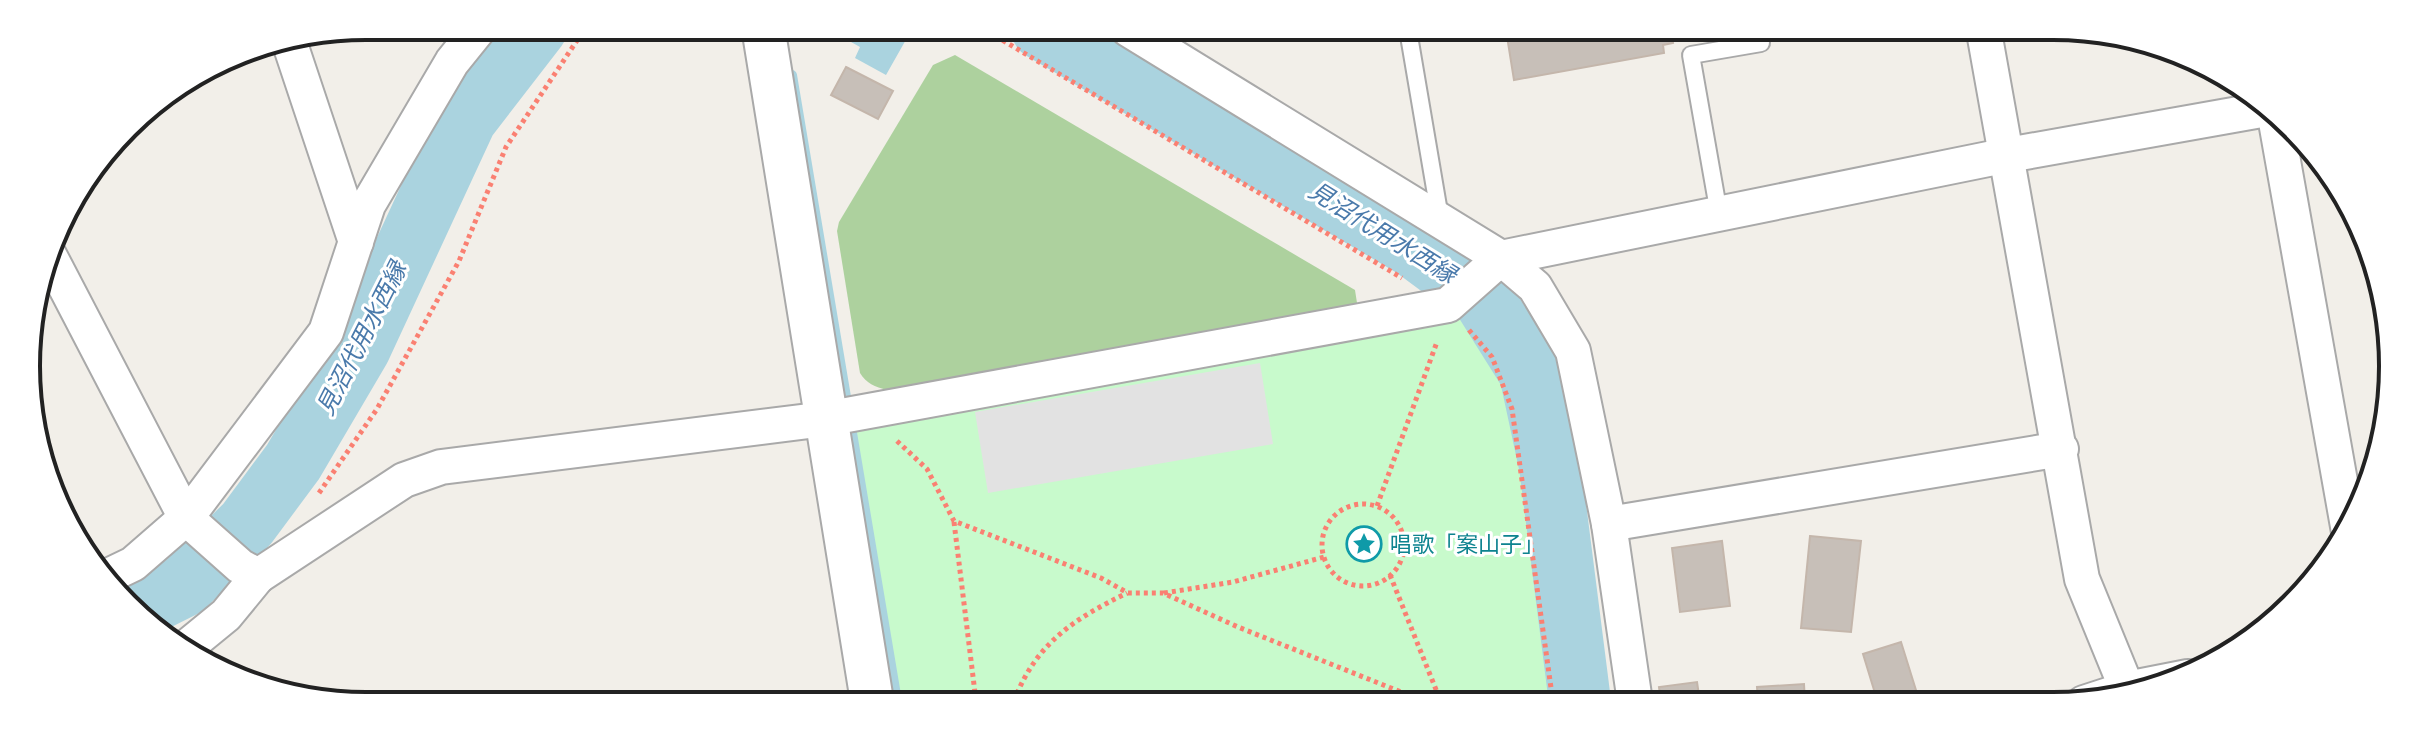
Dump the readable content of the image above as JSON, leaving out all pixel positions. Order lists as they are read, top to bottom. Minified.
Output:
{"water":["見沼代用水西縁"],"places":{"place":["唱歌「案山子」"]}}
